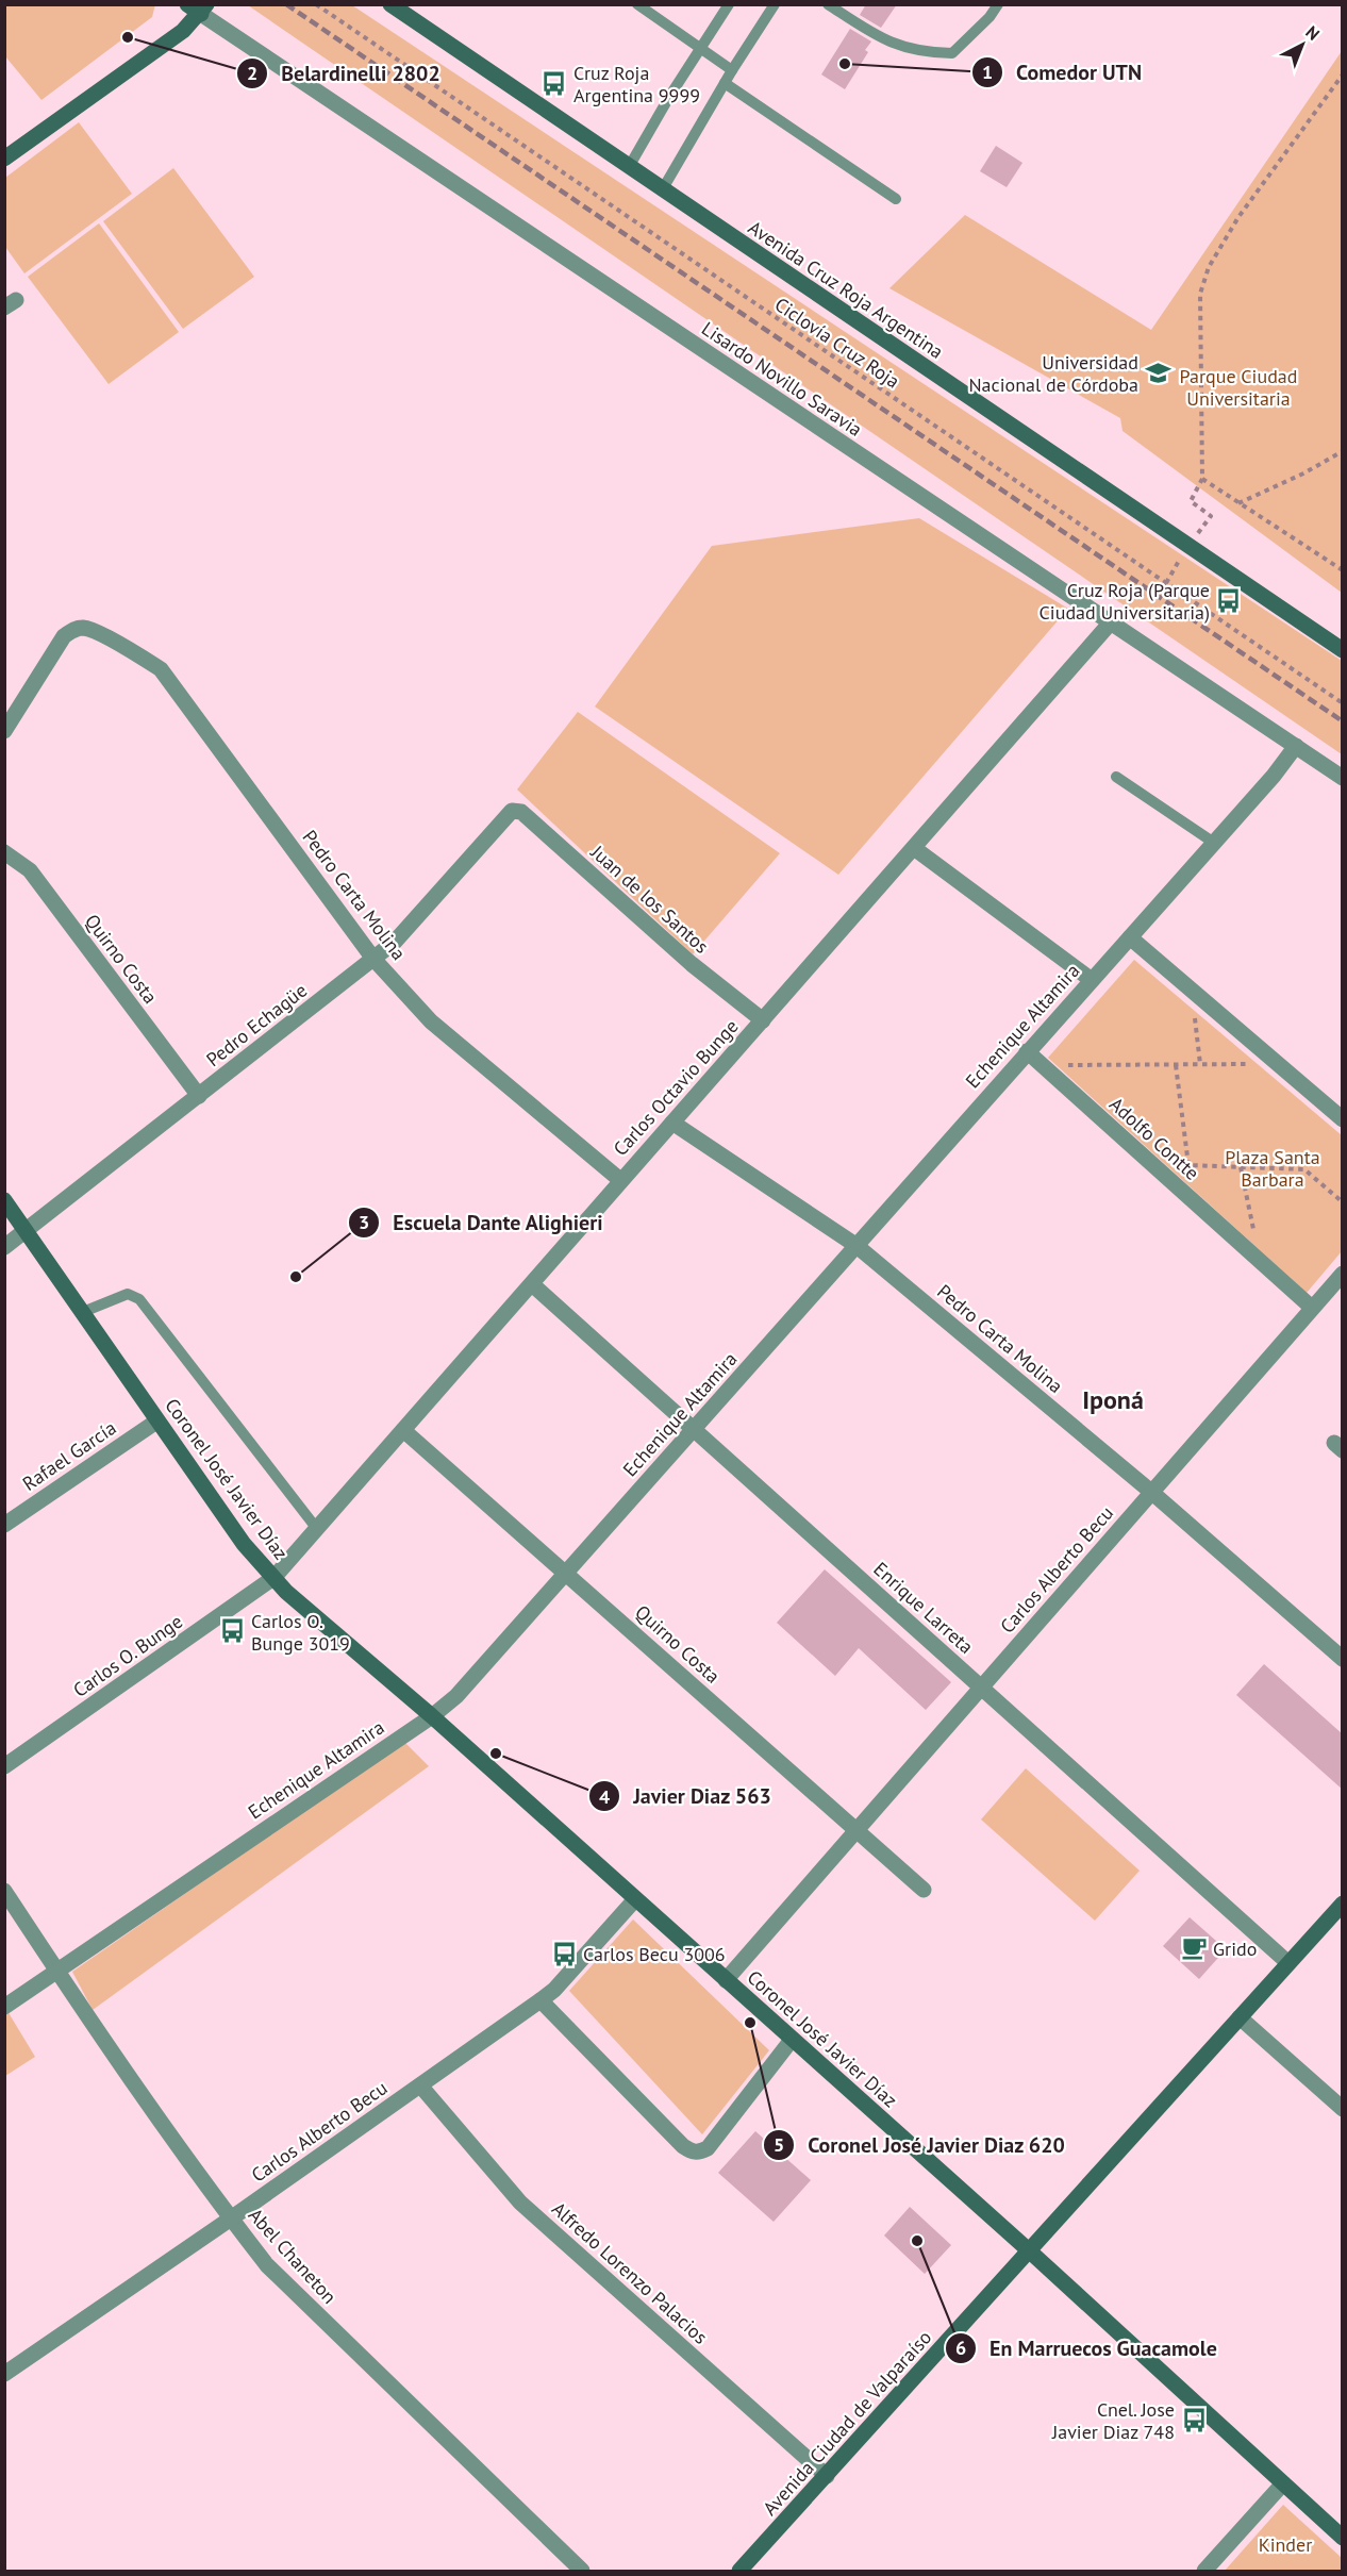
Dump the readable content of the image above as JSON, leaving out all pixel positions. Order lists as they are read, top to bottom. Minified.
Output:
{"streets":{"main road":["Avenida Cruz Roja Argentina","Coronel José Javier Díaz","Avenida Ciudad de Valparaíso"],"street":["Lisardo Novillo Saravia","Pedro Carta Molina","Juan de los Santos","Quirno Costa","Pedro Echagüe","Echenique Altamira","Carlos Octavio Bunge","Adolfo Contte","Rafael García","Carlos Alberto Becu","Enrique Larreta","Carlos O. Bunge","Abel Chaneton","Alfredo Lorenzo Palacios"],"path":["Ciclovía Cruz Roja"]},"crossings":[["Lisardo Novillo Saravia","Echenique Altamira"],["Lisardo Novillo Saravia","Carlos Octavio Bunge"],["Pedro Carta Molina","Pedro Echagüe"],["Pedro Carta Molina","Echenique Altamira"],["Pedro Carta Molina","Carlos Octavio Bunge"],["Pedro Carta Molina","Carlos Alberto Becu"],["Juan de los Santos","Pedro Echagüe"],["Juan de los Santos","Carlos Octavio Bunge"],["Quirno Costa","Pedro Echagüe"],["Quirno Costa","Echenique Altamira"],["Quirno Costa","Carlos Octavio Bunge"],["Quirno Costa","Carlos Alberto Becu"],["Pedro Echagüe","Coronel José Javier Díaz"],["Echenique Altamira","Adolfo Contte"],["Echenique Altamira","Coronel José Javier Díaz"],["Echenique Altamira","Enrique Larreta"],["Echenique Altamira","Abel Chaneton"],["Carlos Octavio Bunge","Coronel José Javier Díaz"],["Carlos Octavio Bunge","Enrique Larreta"],["Carlos Octavio Bunge","Carlos O. Bunge"],["Adolfo Contte","Carlos Alberto Becu"],["Rafael García","Coronel José Javier Díaz"],["Coronel José Javier Díaz","Carlos Alberto Becu"],["Coronel José Javier Díaz","Carlos O. Bunge"],["Coronel José Javier Díaz","Avenida Ciudad de Valparaíso"],["Carlos Alberto Becu","Enrique Larreta"],["Carlos Alberto Becu","Abel Chaneton"],["Carlos Alberto Becu","Alfredo Lorenzo Palacios"],["Enrique Larreta","Avenida Ciudad de Valparaíso"],["Alfredo Lorenzo Palacios","Avenida Ciudad de Valparaíso"]],"districts":["Iponá"],"parks":["Parque Ciudad Universitaria","Plaza Santa Barbara","Kinder"],"places":{"other":["Belardinelli 2802","Comedor UTN","Escuela Dante Alighieri","Javier Diaz 563","Coronel José Javier Diaz 620","En Marruecos Guacamole"],"bus stop":["Cruz Roja Argentina 9999","Cruz Roja (Parque Ciudad Universitaria)","Carlos O. Bunge 3019","Carlos Becu 3006","Cnel. Jose Javier Diaz 748"],"school or university":["Universidad Nacional de Córdoba"],"cafe":["Grido"]},"north":"top right"}
